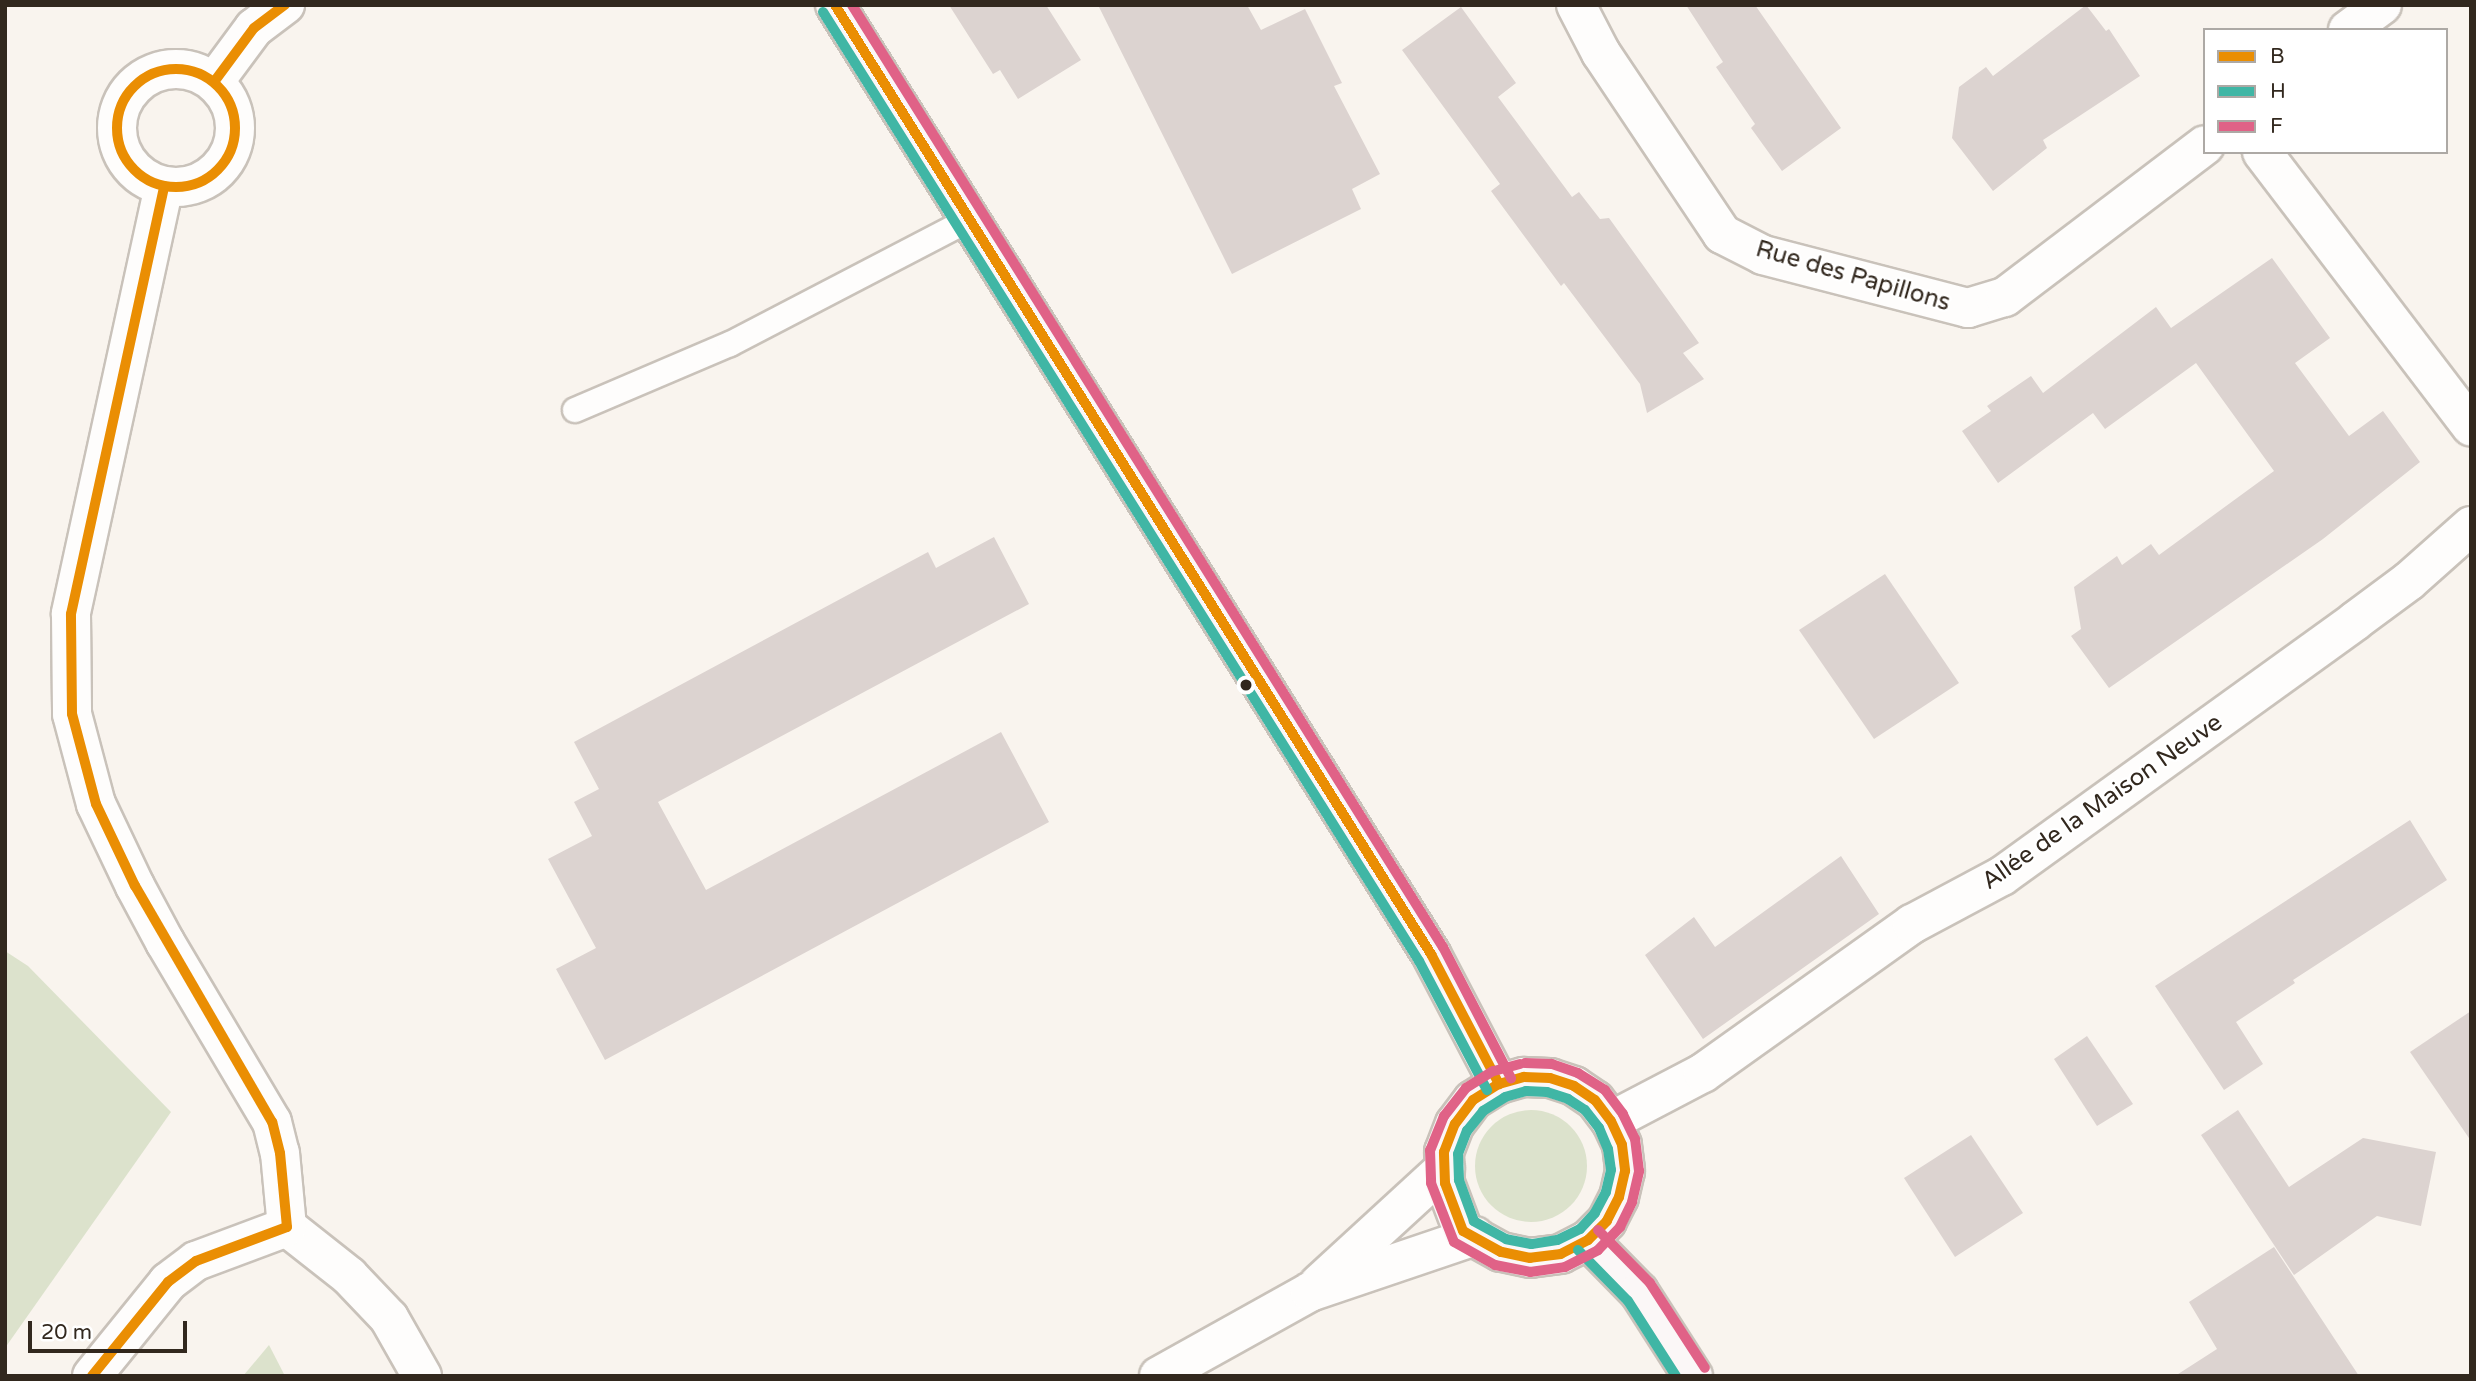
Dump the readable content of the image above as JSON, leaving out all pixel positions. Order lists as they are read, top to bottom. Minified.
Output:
{"streets":{"street":["Rue des Papillons","Allée de la Maison Neuve"]},"lines":["transit line B","transit line F","transit line H"],"legend":["B","H","F"],"scale_bar":"20 m"}
